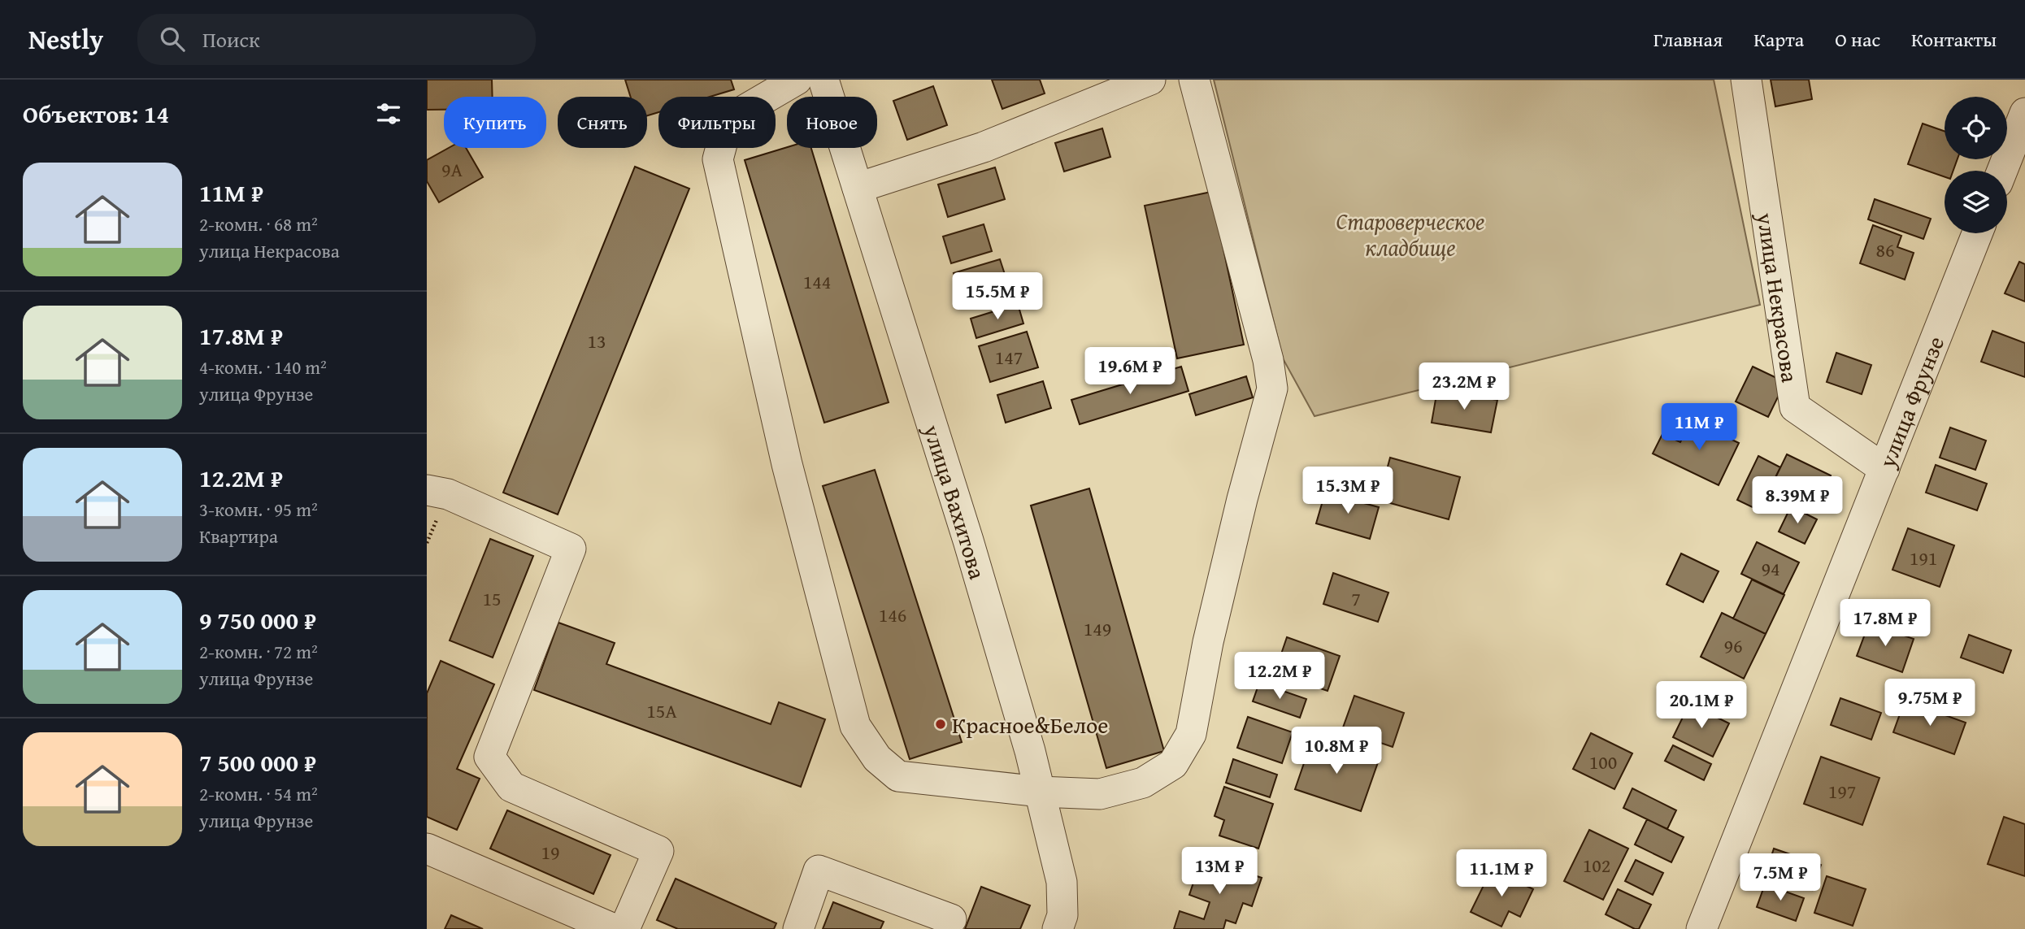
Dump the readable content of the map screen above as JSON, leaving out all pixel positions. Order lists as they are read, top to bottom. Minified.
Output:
{"streets":{"street":["улица Некрасова","улица Фрунзе","улица Вахитова"]},"crossings":[["улица Некрасова","улица Фрунзе"]],"parks":["Староверческое кладбище"],"places":["Красное&Белое"],"house_numbers":["9А","86","144","13","147","191","94","15","7","146","149","96","15А","100","197","19","102"],"page":{"header":"Nestly","search":"Поиск","nav":["Главная","Карта","О нас","Контакты"],"heading":"Объектов: 14","chip":["Купить","Снять","Фильтры","Новое"],"list":[{"name":"11M ₽","note":"2-комн. · 68 m² · улица Некрасова"},{"name":"17.8M ₽","note":"4-комн. · 140 m² · улица Фрунзе"},{"name":"12.2M ₽","note":"3-комн. · 95 m² · Квартира"},{"name":"9 750 000 ₽","note":"2-комн. · 72 m² · улица Фрунзе"},{"name":"7 500 000 ₽","note":"2-комн. · 54 m² · улица Фрунзе"}],"price":["15.5M ₽","19.6M ₽","23.2M ₽","11M ₽","15.3M ₽","8.39M ₽","17.8M ₽","12.2M ₽","9.75M ₽","20.1M ₽","10.8M ₽","13M ₽","11.1M ₽","7.5M ₽"]}}
